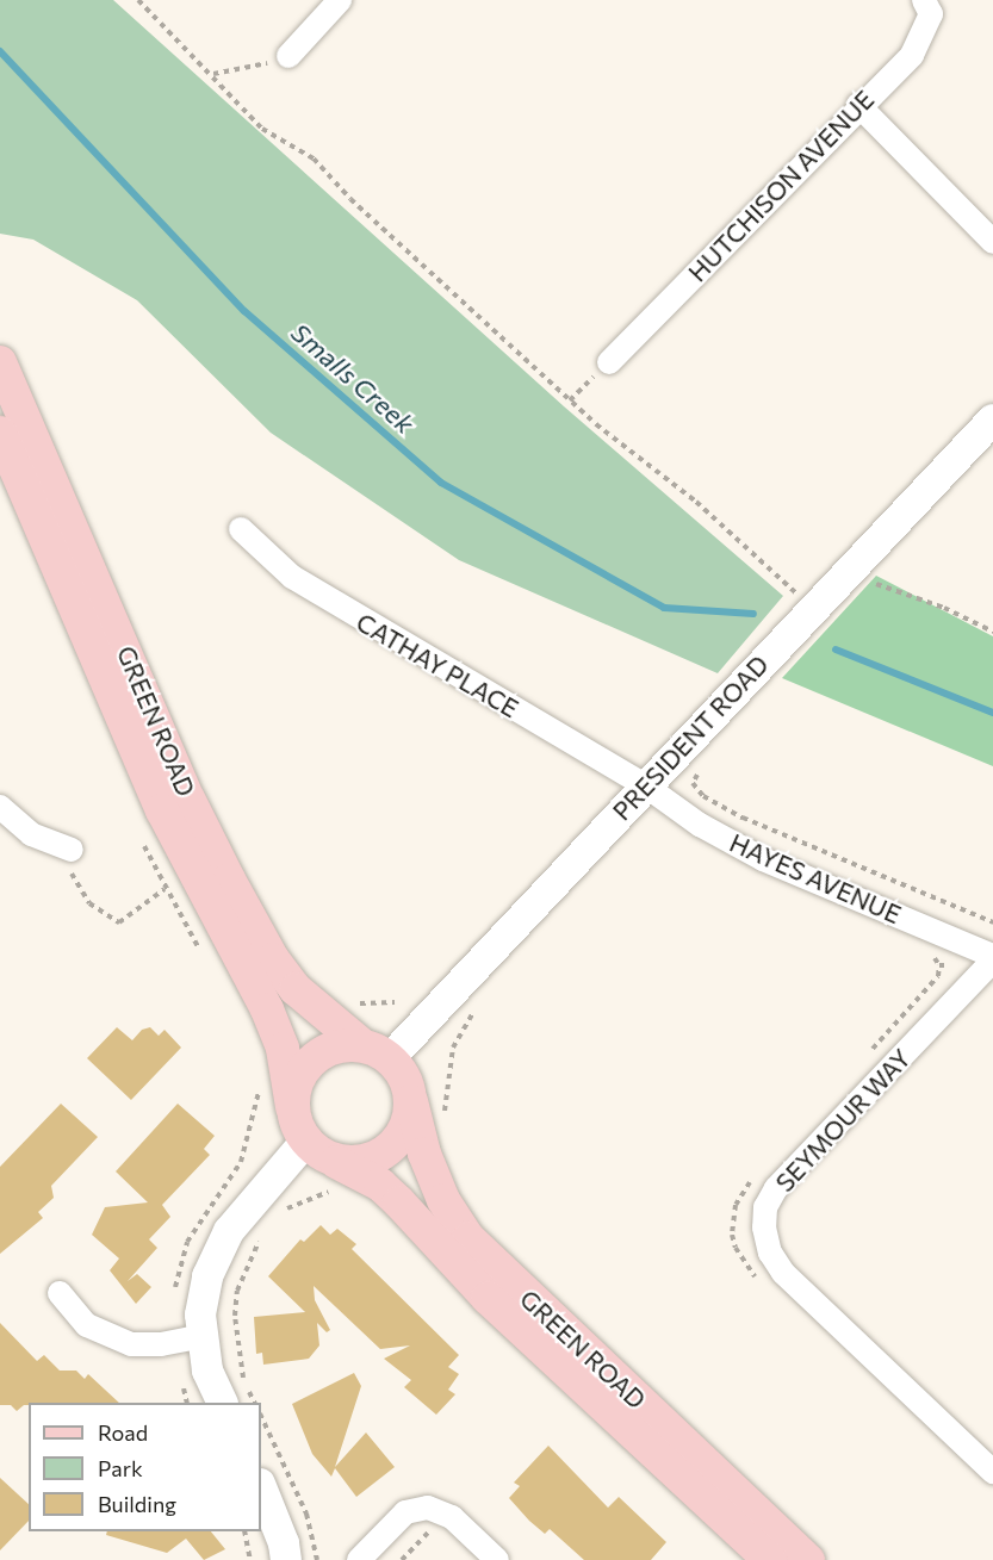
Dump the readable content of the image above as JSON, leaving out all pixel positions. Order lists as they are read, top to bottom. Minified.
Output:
{"streets":{"main road":["GREEN ROAD"],"street":["HUTCHISON AVENUE","CATHAY PLACE","PRESIDENT ROAD","HAYES AVENUE","SEYMOUR WAY"]},"crossings":[["CATHAY PLACE","PRESIDENT ROAD"],["CATHAY PLACE","HAYES AVENUE"],["GREEN ROAD","PRESIDENT ROAD"],["PRESIDENT ROAD","HAYES AVENUE"],["HAYES AVENUE","SEYMOUR WAY"]],"water":["Smalls Creek"],"legend":["Road","Park","Building"]}
